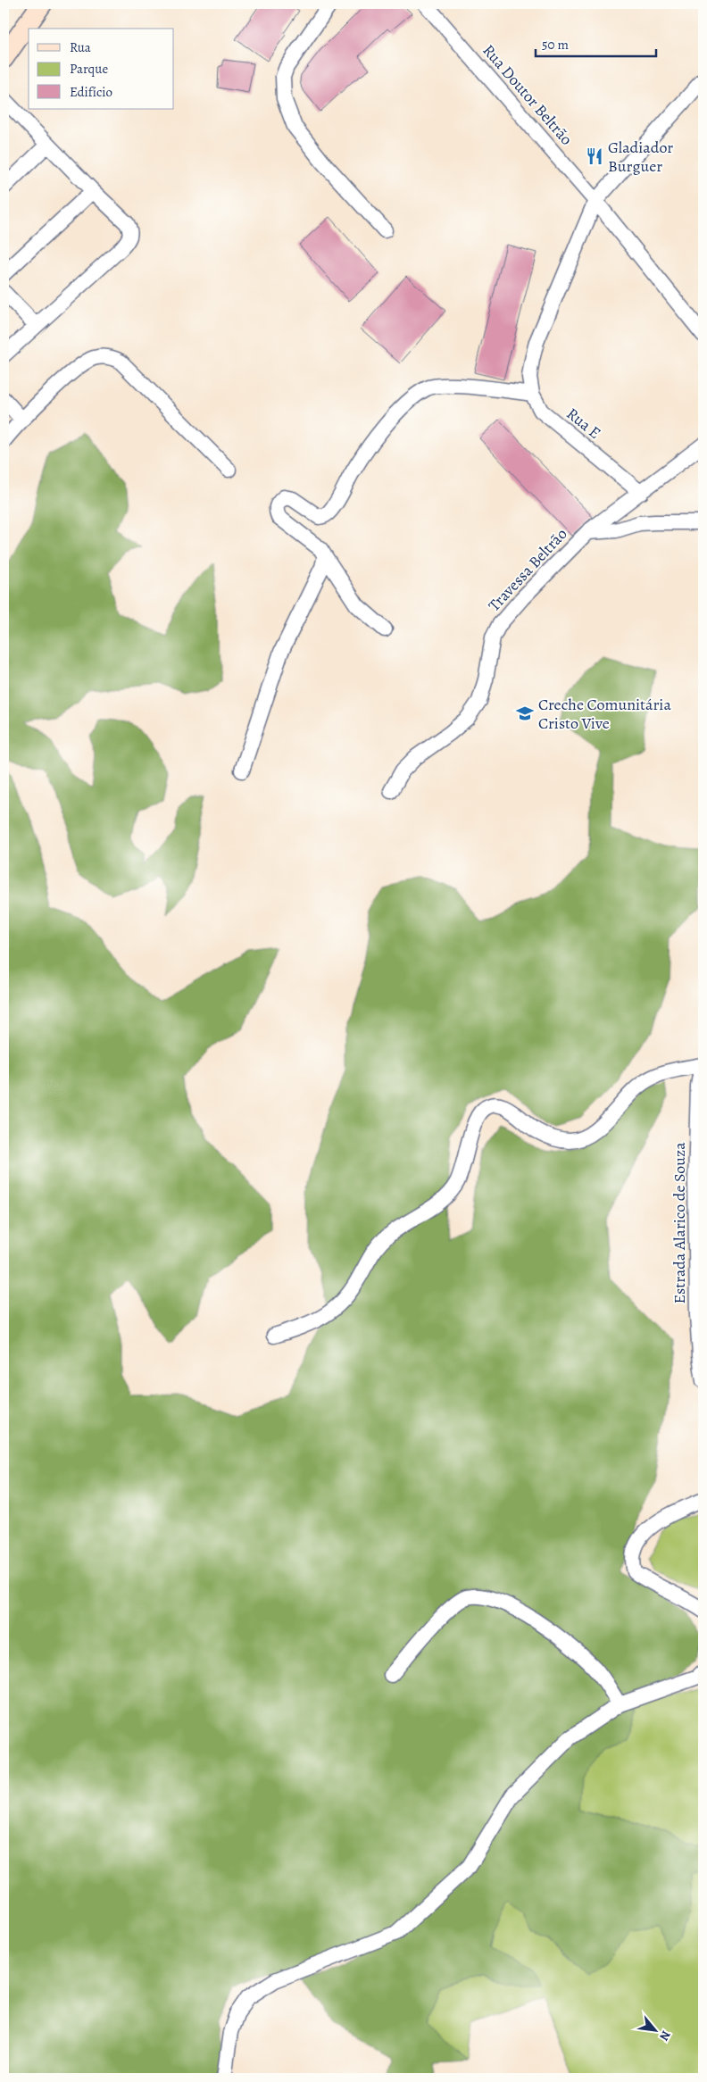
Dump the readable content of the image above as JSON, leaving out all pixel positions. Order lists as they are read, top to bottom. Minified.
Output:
{"streets":{"street":["Rua Doutor Beltrão","Rua E","Travessa Beltrão","Estrada Alarico de Souza"]},"crossings":[["Rua Doutor Beltrão","Rua E"],["Rua E","Travessa Beltrão"]],"places":{"restaurant":["Gladiador Burguer"],"school or university":["Creche Comunitária Cristo Vive"]},"legend":["Rua","Parque","Edifício"],"scale_bar":"50 m","north":"bottom right"}
